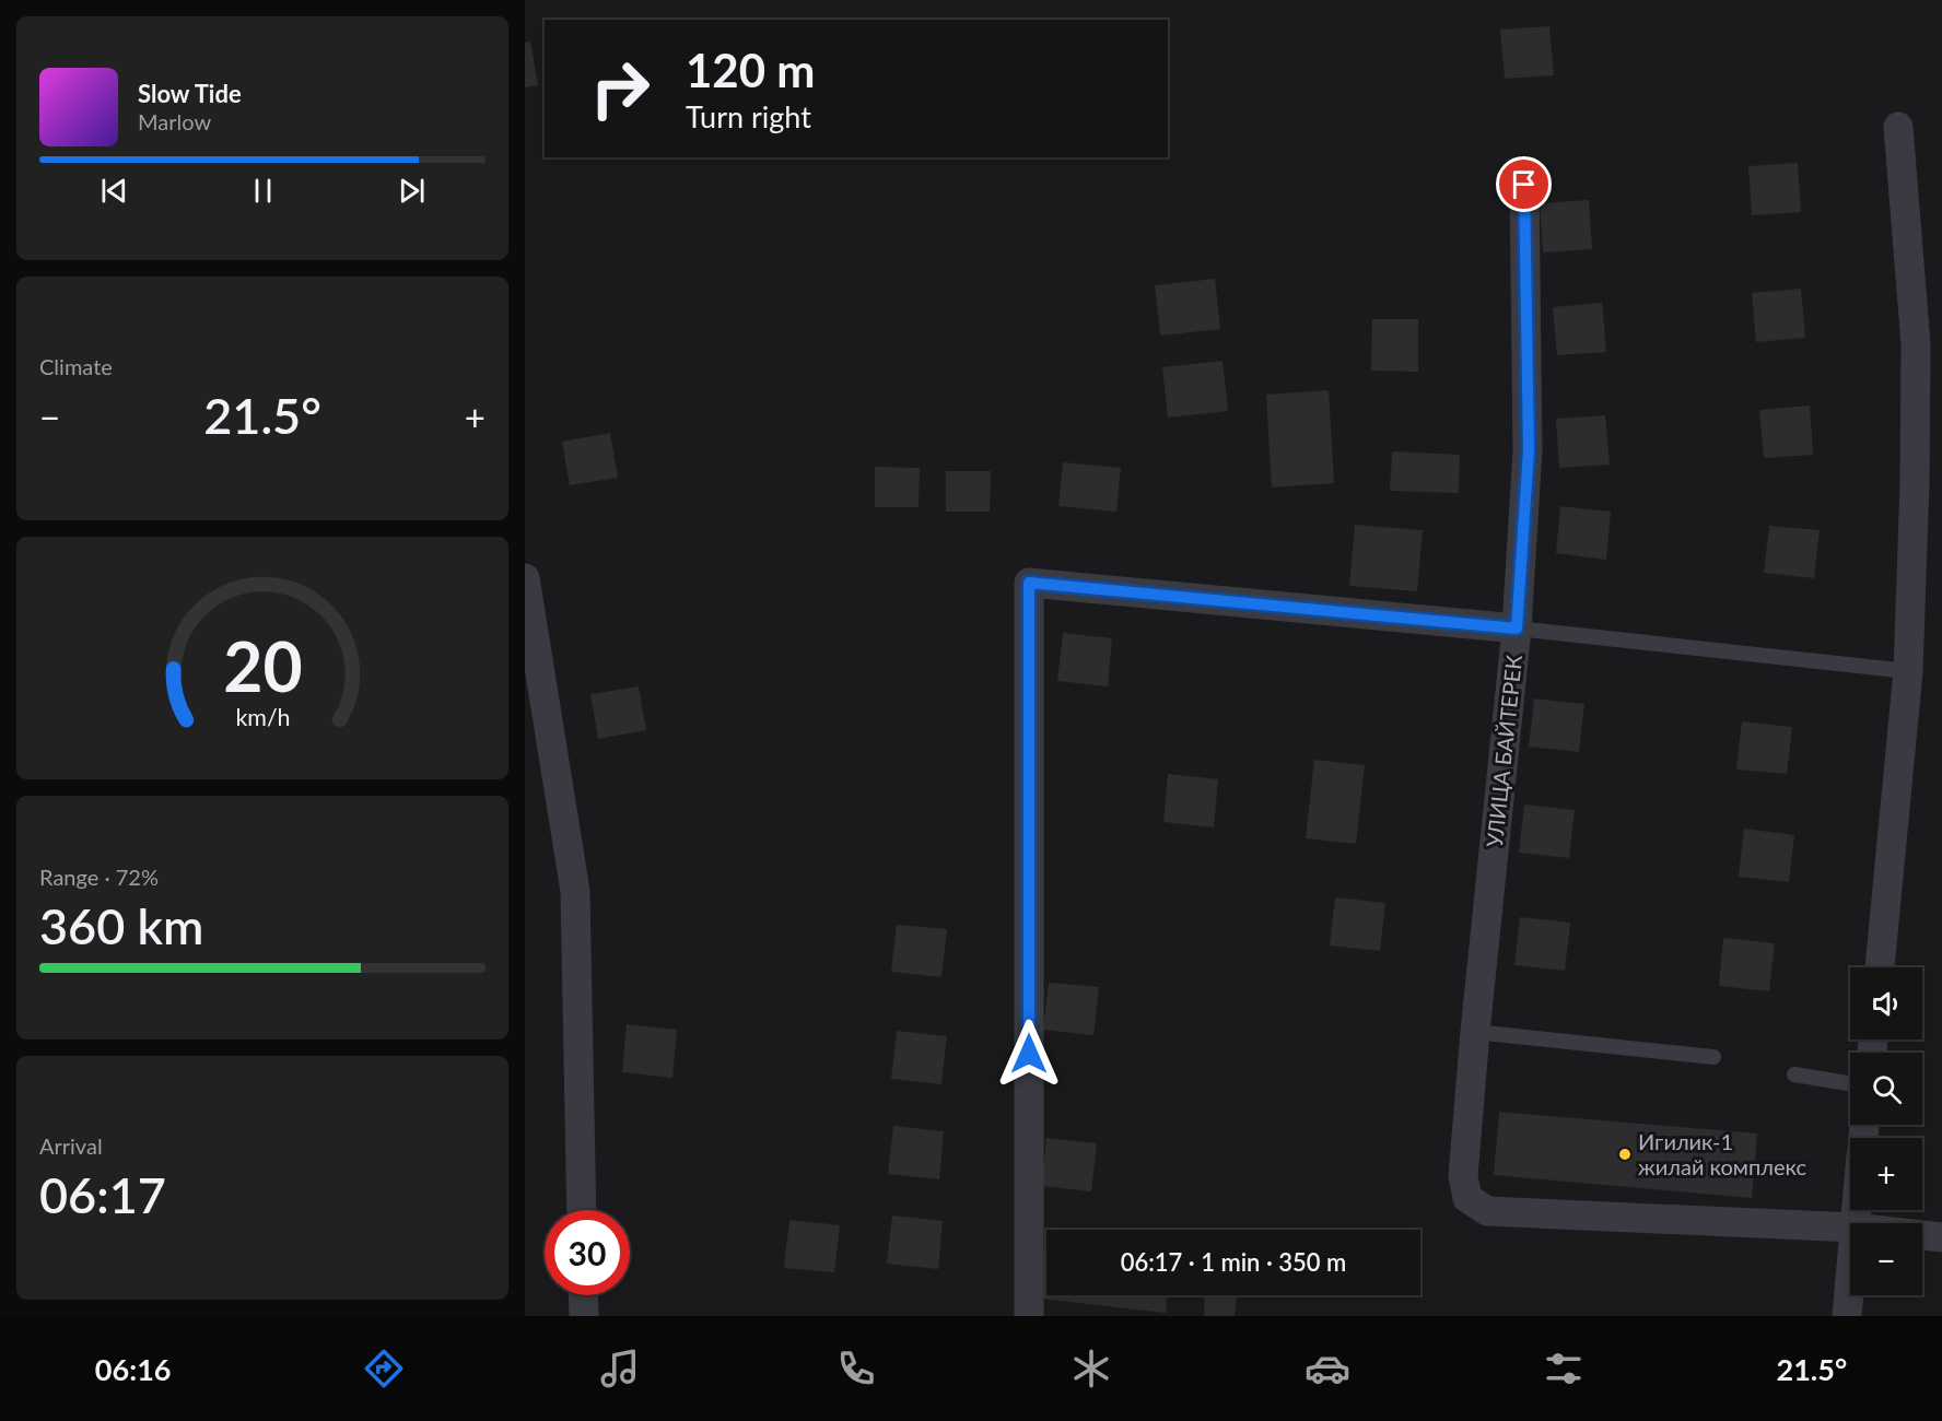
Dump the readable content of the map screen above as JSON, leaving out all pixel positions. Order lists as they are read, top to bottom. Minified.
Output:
{"streets":{"street":["УЛИЦА БАЙТЕРЕК"]},"places":["Игилик-1 жилай комплекс"],"page":{"turn":["120 m","Turn right"],"song":["Slow Tide","Marlow"],"tile":["Climate",["Range · 72%","360 km"],["Arrival","06:17"]],"heat":["−","21.5°","+"],"map_buttons":["+","−"],"limit":"30","trip":"06:17 · 1 min · 350 m","tabs":["06:16","21.5°"],"gauge":["20","km/h"]}}
